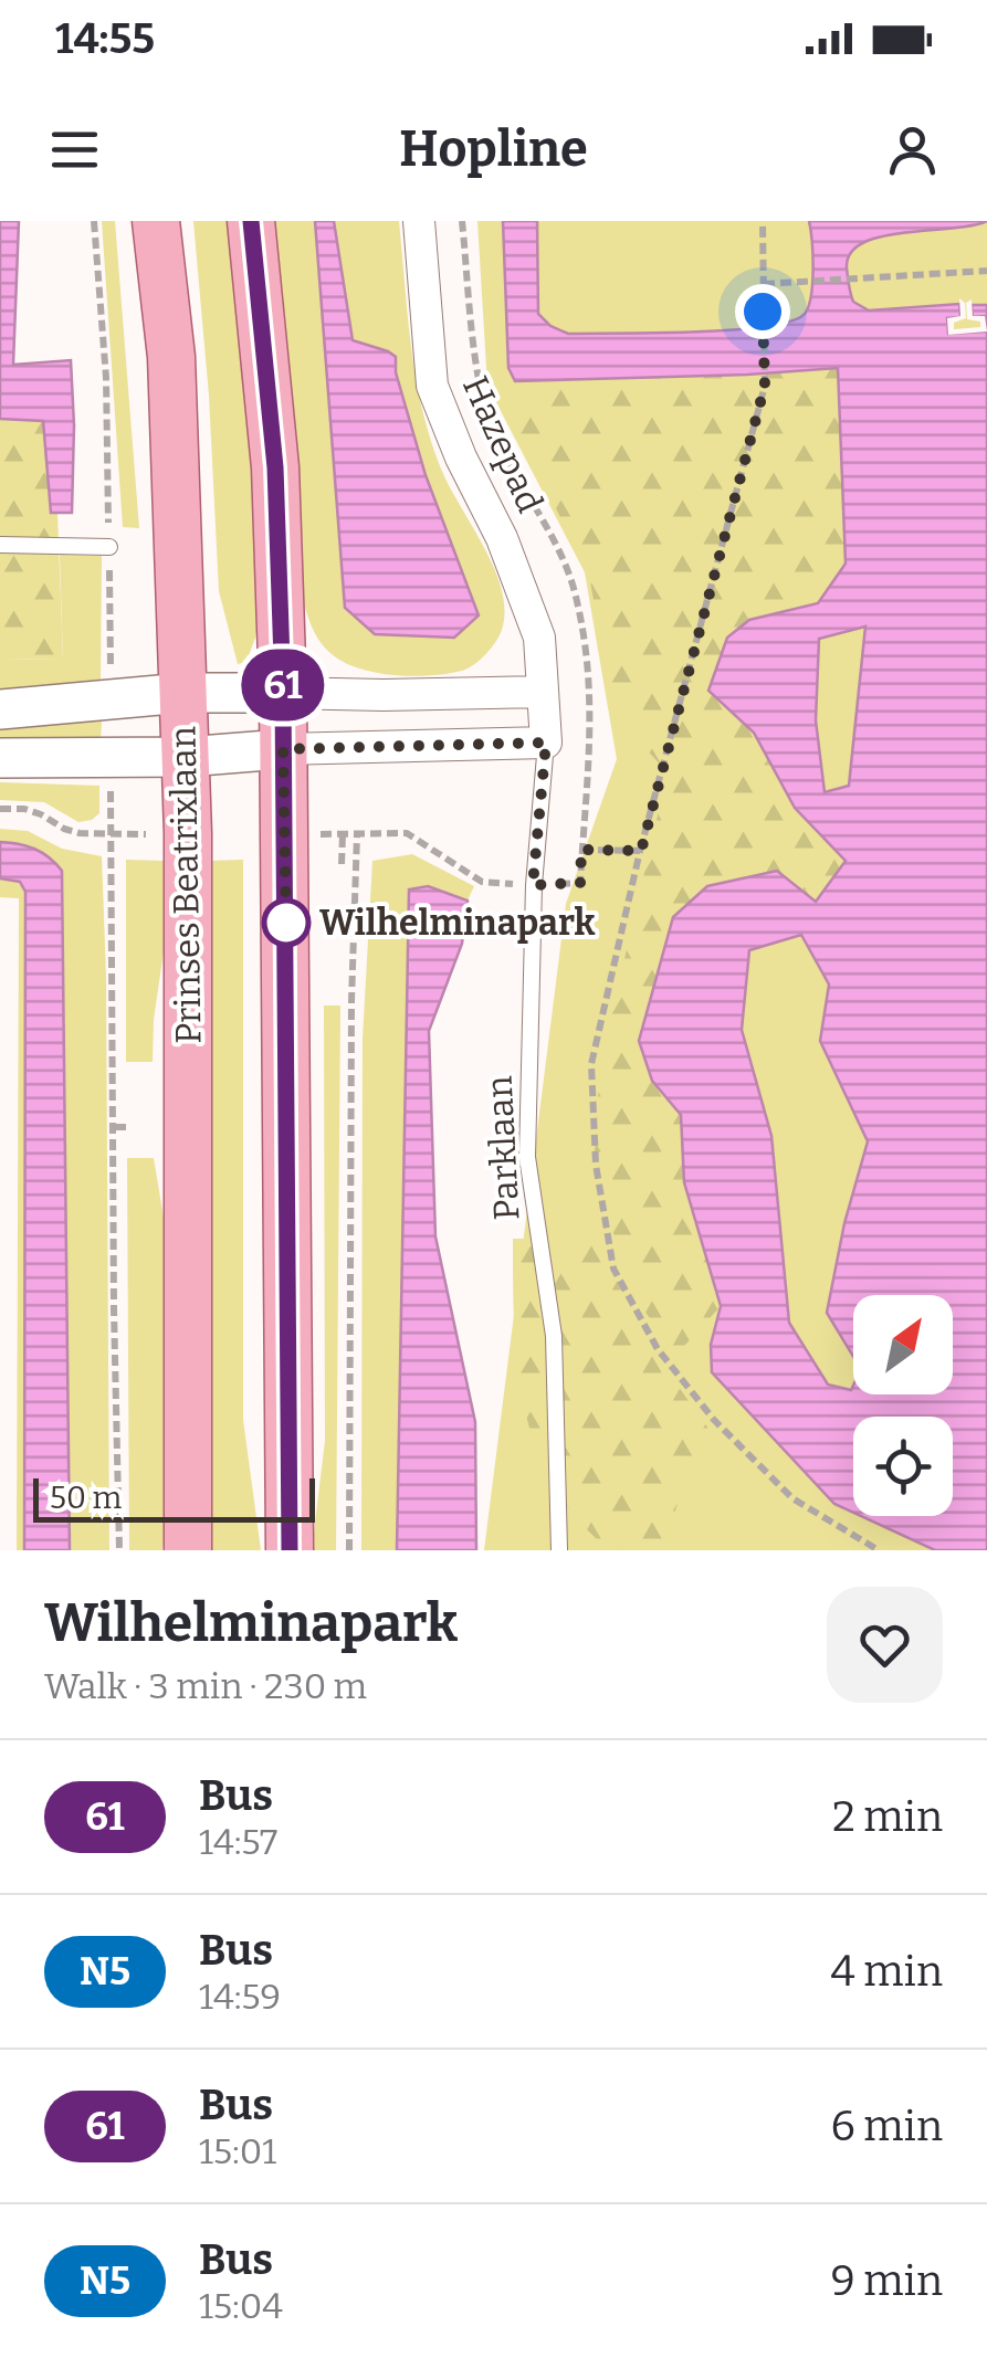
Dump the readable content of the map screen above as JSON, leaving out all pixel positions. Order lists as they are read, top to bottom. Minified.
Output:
{"streets":{"main road":["Prinses Beatrixlaan"],"street":["Hazepad"],"lane":["Parklaan"]},"crossings":[["Hazepad","Parklaan"]],"places":["Wilhelminapark"],"lines":["bus line 61"],"scale_bar":"50 m","north":"top right","page":{"status":"14:55","header":"Hopline","on_map":"61","scale":"50 m","heading":["Wilhelminapark","Walk · 3 min · 230 m"],"list":[{"mark":"61","name":"Bus","note":"14:57","value":"2 min"},{"mark":"N5","name":"Bus","note":"14:59","value":"4 min"},{"mark":"61","name":"Bus","note":"15:01","value":"6 min"},{"mark":"N5","name":"Bus","note":"15:04","value":"9 min"}]}}
